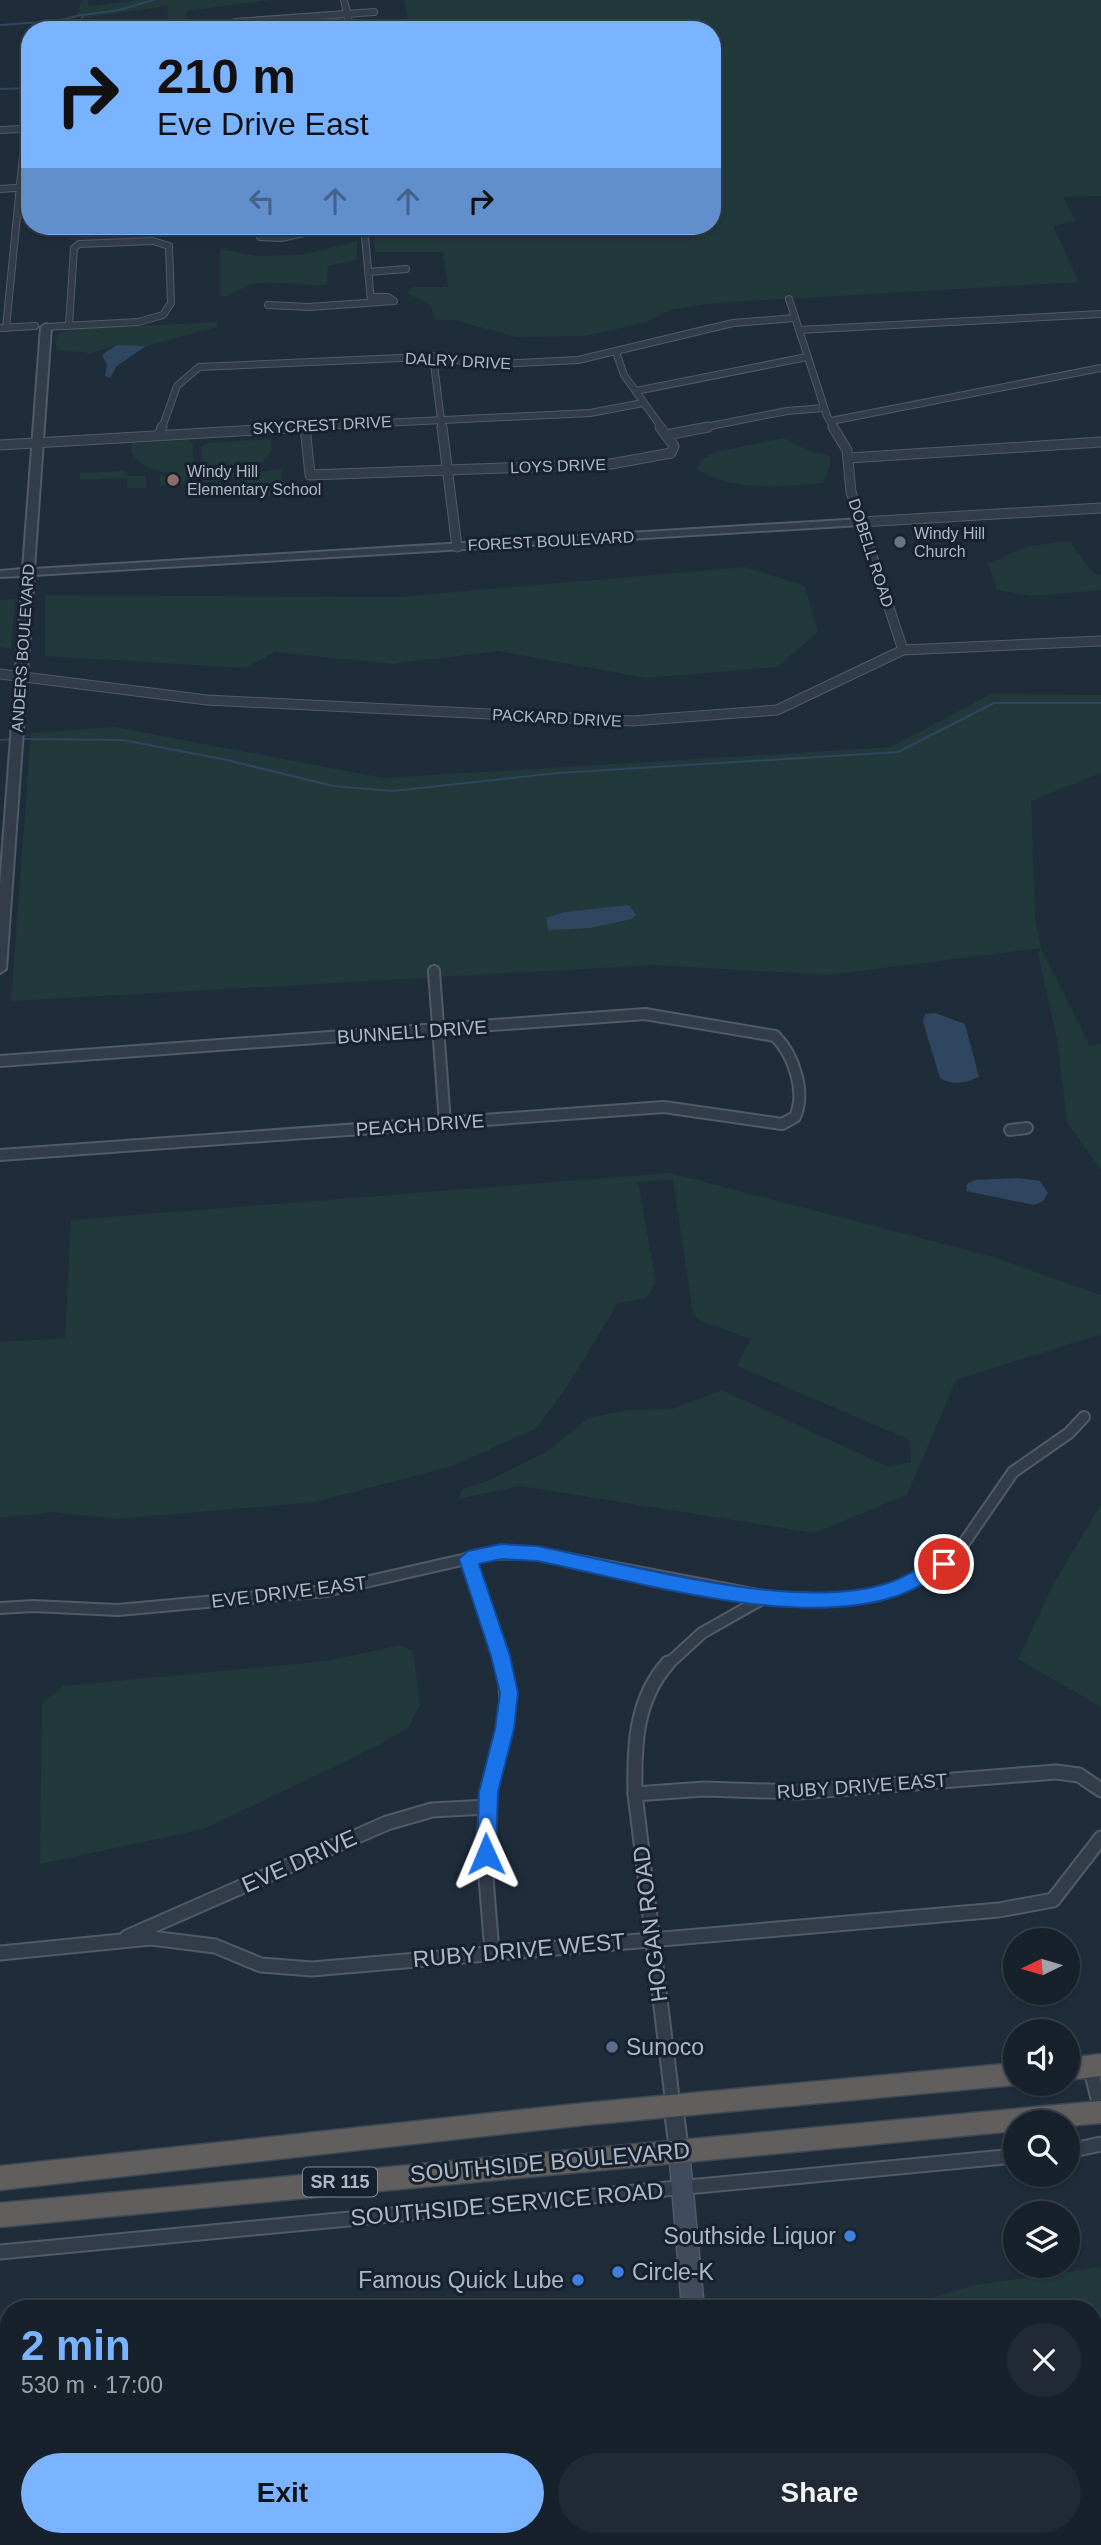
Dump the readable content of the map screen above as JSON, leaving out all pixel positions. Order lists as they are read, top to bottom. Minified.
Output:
{"streets":{"highway":["SOUTHSIDE BOULEVARD","SR 115"],"main road":["HOGAN ROAD"],"street":["DALRY DRIVE","SKYCREST DRIVE","LOYS DRIVE","FOREST BOULEVARD","DOBELL ROAD","ANDERS BOULEVARD","PACKARD DRIVE","BUNNELL DRIVE","PEACH DRIVE","EVE DRIVE EAST","RUBY DRIVE EAST","EVE DRIVE","RUBY DRIVE WEST","SOUTHSIDE SERVICE ROAD"]},"crossings":[["DALRY DRIVE","SKYCREST DRIVE"],["DALRY DRIVE","DOBELL ROAD"],["SKYCREST DRIVE","LOYS DRIVE"],["SKYCREST DRIVE","ANDERS BOULEVARD"],["FOREST BOULEVARD","DOBELL ROAD"],["FOREST BOULEVARD","ANDERS BOULEVARD"],["DOBELL ROAD","PACKARD DRIVE"],["ANDERS BOULEVARD","PACKARD DRIVE"],["BUNNELL DRIVE","PEACH DRIVE"],["EVE DRIVE EAST","HOGAN ROAD"],["RUBY DRIVE EAST","HOGAN ROAD"],["EVE DRIVE","RUBY DRIVE WEST"],["HOGAN ROAD","RUBY DRIVE WEST"],["HOGAN ROAD","SOUTHSIDE BOULEVARD"],["HOGAN ROAD","SOUTHSIDE SERVICE ROAD"]],"places":["Windy Hill Elementary School","Windy Hill Church","Sunoco","Southside Liquor","Circle-K","Famous Quick Lube"],"north":"left","page":{"turn":["210 m","Eve Drive East"],"heading":["2 min","530 m · 17:00"],"buttons":["Exit","Share"]}}
